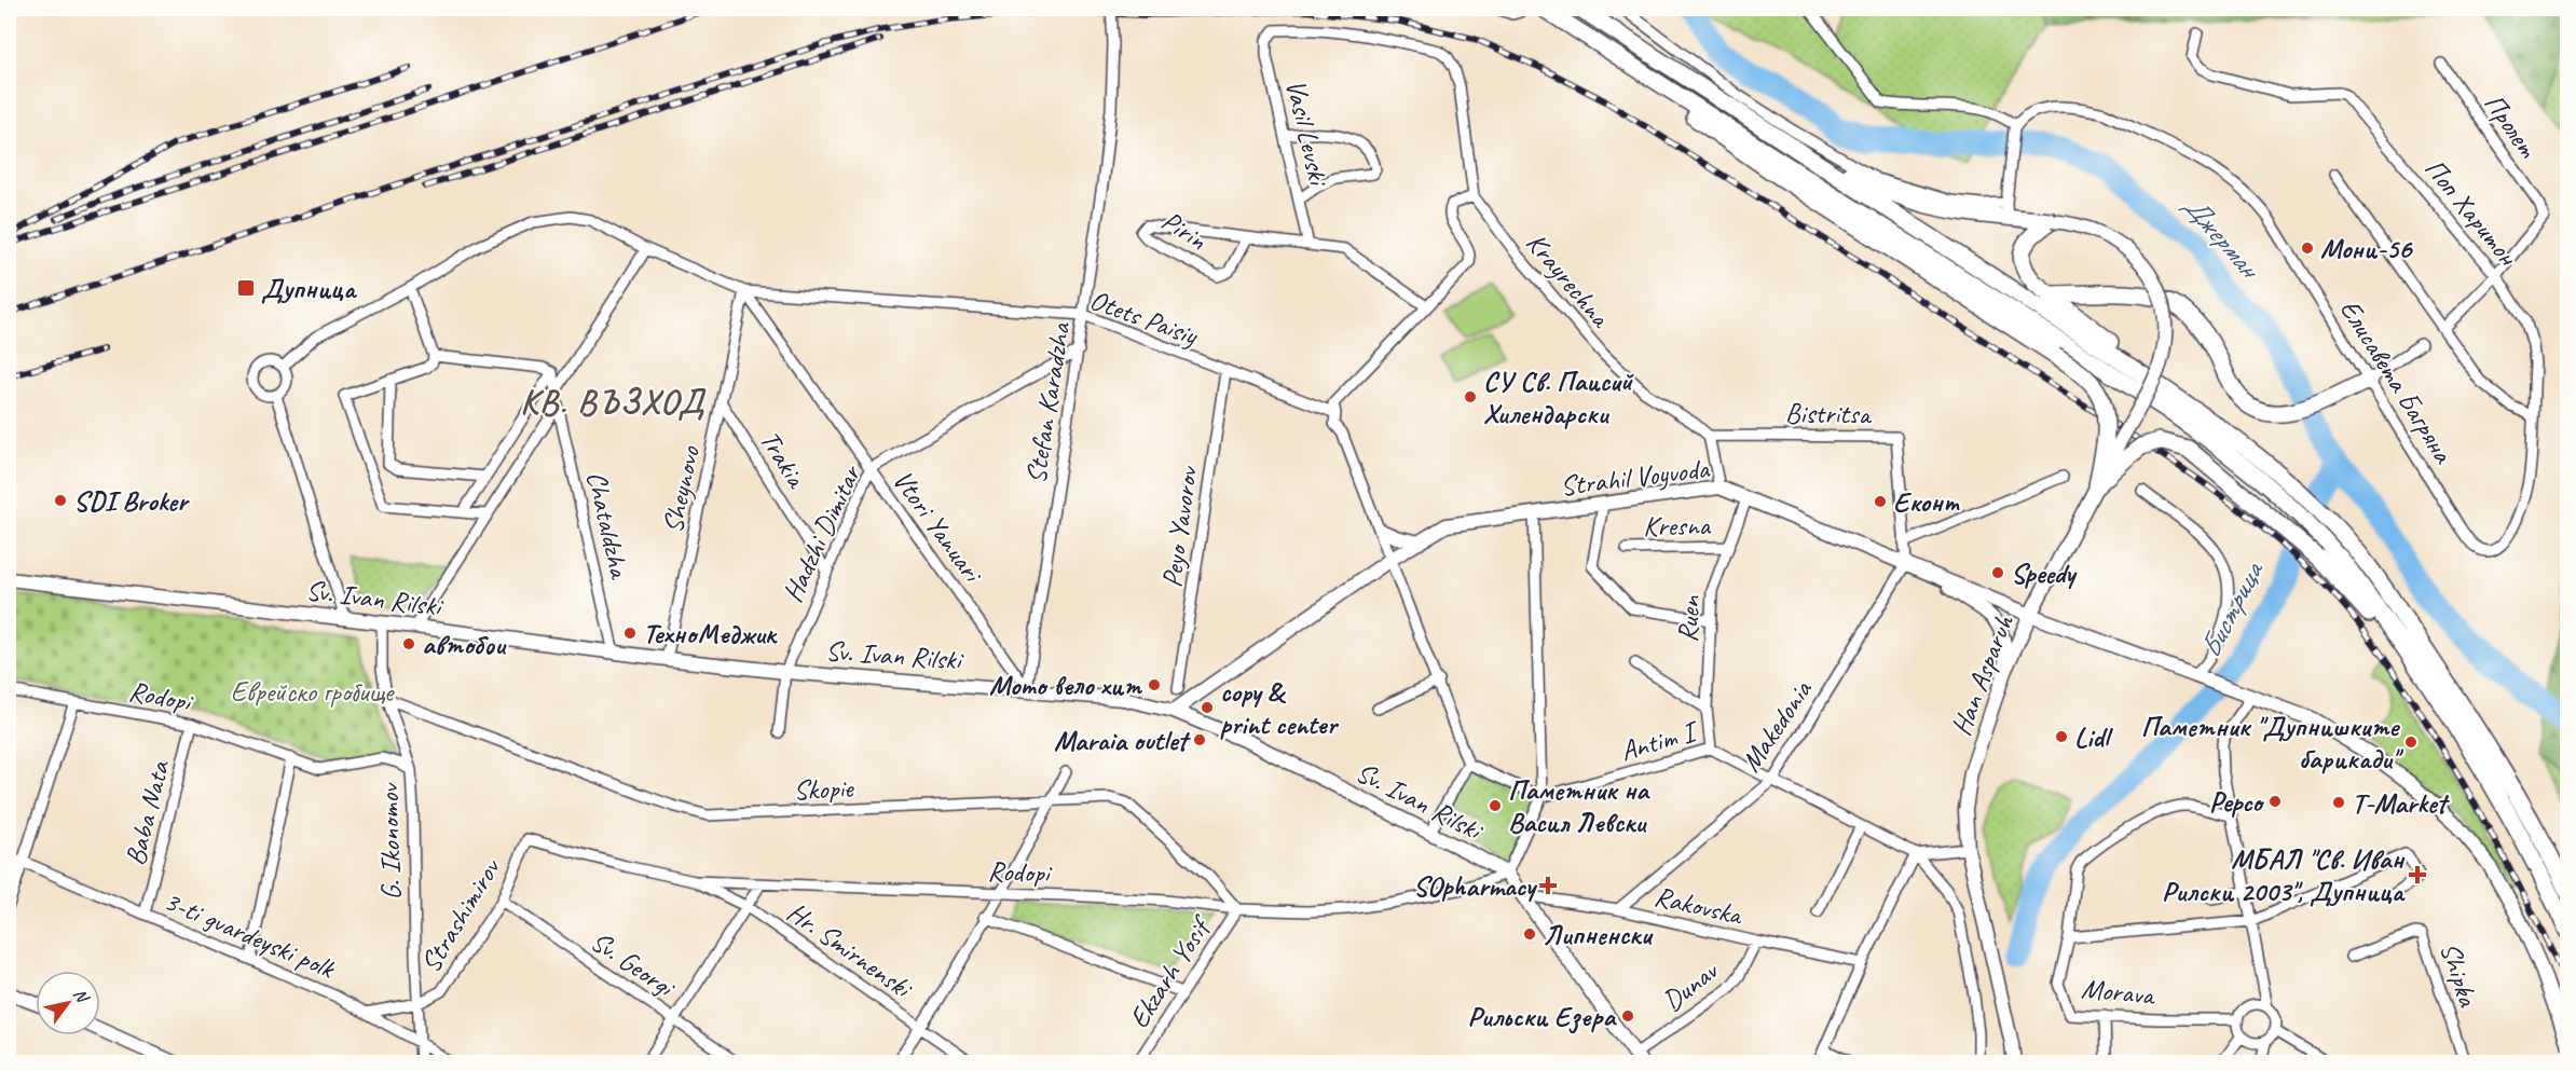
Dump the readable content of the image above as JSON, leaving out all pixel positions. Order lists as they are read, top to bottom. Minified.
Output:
{"streets":{"street":["Пролет","Vasil Levski","Поп Харитон","Pirin","Krayrechna","Otets Paisiy","Елисавета Багряна","Stefan Karadzha","Bistritsa","Trakia","Strahil Voyvoda","Sheynovo","Chataldzha","Vtori Yanuari","Kresna","Peyo Yavorov","Hadzhi Dimitar","Sv. Ivan Rilski","Ruen","Han Asparuh","Rodopi","Makedonia","Antim I","Skopie","Baba Nata","G. Ikonomov","Rakovska","Strashimirov","3-ti gvardeyski polk","Hr. Smirnenski","Sv. Georgi","Ekzarh Yosif","Shipka","Dunav","Morava"]},"crossings":[["Пролет","Поп Харитон"],["Vasil Levski","Pirin"],["Vasil Levski","Krayrechna"],["Поп Харитон","Елисавета Багряна"],["Krayrechna","Bistritsa"],["Otets Paisiy","Stefan Karadzha"],["Otets Paisiy","Sheynovo"],["Otets Paisiy","Vtori Yanuari"],["Otets Paisiy","Peyo Yavorov"],["Stefan Karadzha","Vtori Yanuari"],["Stefan Karadzha","Hadzhi Dimitar"],["Stefan Karadzha","Sv. Ivan Rilski"],["Bistritsa","Strahil Voyvoda"],["Bistritsa","Makedonia"],["Trakia","Sheynovo"],["Trakia","Hadzhi Dimitar"],["Strahil Voyvoda","Sv. Ivan Rilski"],["Strahil Voyvoda","Ruen"],["Strahil Voyvoda","Han Asparuh"],["Strahil Voyvoda","Makedonia"],["Sheynovo","Vtori Yanuari"],["Sheynovo","Sv. Ivan Rilski"],["Chataldzha","Sv. Ivan Rilski"],["Vtori Yanuari","Hadzhi Dimitar"],["Vtori Yanuari","Sv. Ivan Rilski"],["Kresna","Ruen"],["Hadzhi Dimitar","Sv. Ivan Rilski"],["Sv. Ivan Rilski","Rodopi"],["Sv. Ivan Rilski","G. Ikonomov"],["Sv. Ivan Rilski","Rakovska"],["Sv. Ivan Rilski","Dunav"],["Ruen","Antim I"],["Rodopi","Skopie"],["Rodopi","Baba Nata"],["Rodopi","G. Ikonomov"],["Rodopi","Strashimirov"],["Rodopi","Hr. Smirnenski"],["Rodopi","Ekzarh Yosif"],["Makedonia","Antim I"],["Makedonia","Rakovska"],["Skopie","G. Ikonomov"],["Skopie","Ekzarh Yosif"],["Baba Nata","3-ti gvardeyski polk"],["G. Ikonomov","Strashimirov"],["G. Ikonomov","3-ti gvardeyski polk"],["Rakovska","Dunav"],["Strashimirov","Sv. Georgi"]],"districts":["КВ. ВЪЗХОД"],"water":["Джерман","Бистрица"],"parks":["Еврейско гробище"],"places":{"other":["Мони-56","СУ Св. Паисий Хилендарски","SDI Broker","Еконт","Speedy","ТехноМеджик","автобои","Мото вело хит","copy & print center","Lidl","Maraia outlet","Паметник \"Дупнишките барикади\"","Pepco","T-Market","Паметник на Васил Левски","Липненски","Рильски Езера"],"transit":["Дупница"],"health":["МБАЛ \"Св. Иван Рилски 2003\", Дупница","SOpharmacy"]},"north":"top right"}
